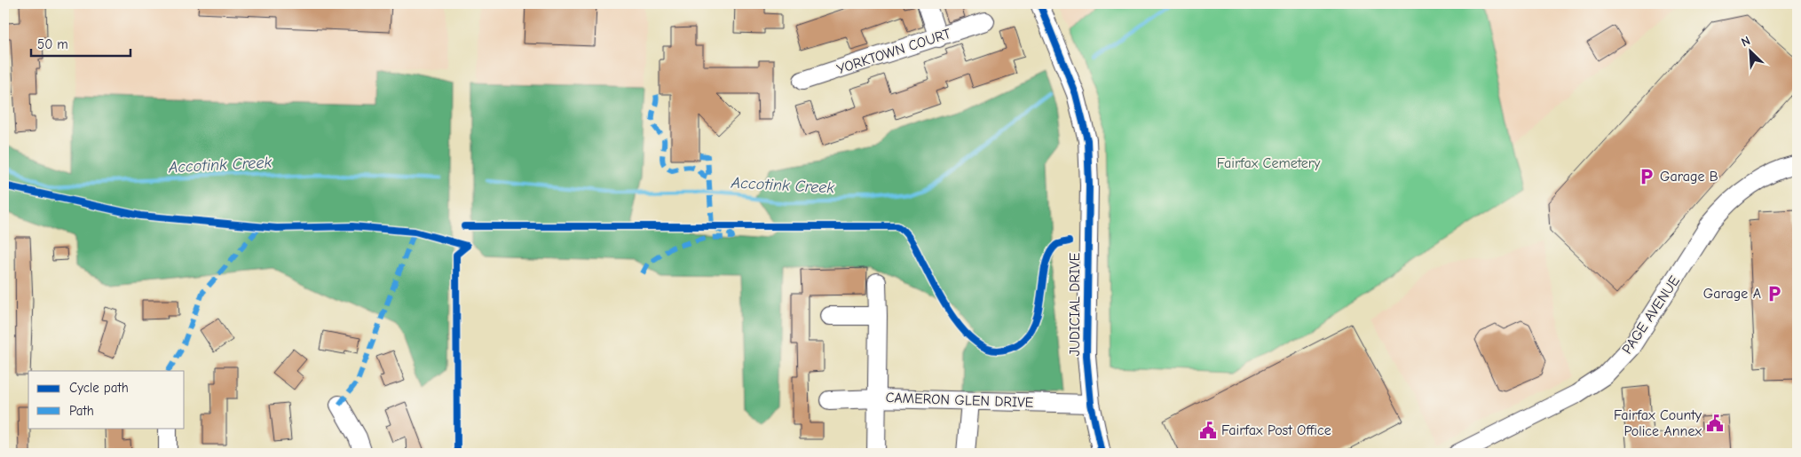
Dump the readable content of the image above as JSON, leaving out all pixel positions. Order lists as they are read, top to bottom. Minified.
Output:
{"streets":{"street":["YORKTOWN COURT","JUDICIAL DRIVE","PAGE AVENUE","CAMERON GLEN DRIVE"]},"crossings":[["JUDICIAL DRIVE","CAMERON GLEN DRIVE"]],"water":["Accotink Creek"],"parks":["Fairfax Cemetery"],"places":{"parking":["Garage B","Garage A"],"public building":["Fairfax County Police Annex","Fairfax Post Office"]},"legend":["Cycle path","Path"],"scale_bar":"50 m","north":"top left"}
